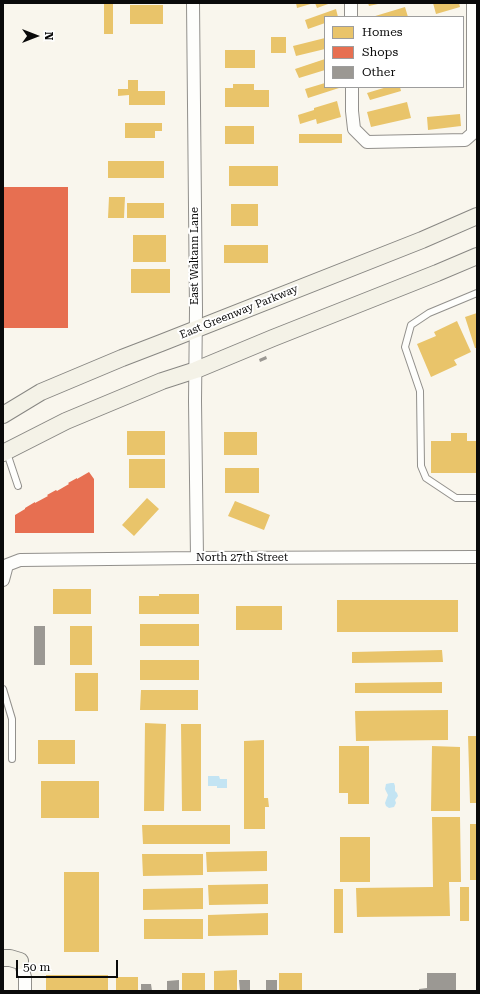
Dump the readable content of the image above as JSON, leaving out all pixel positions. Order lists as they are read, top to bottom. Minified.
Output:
{"streets":{"main road":["East Greenway Parkway"],"street":["East Waltann Lane","North 27th Street"]},"crossings":[["East Waltann Lane","East Greenway Parkway"],["East Waltann Lane","North 27th Street"]],"legend":["Homes","Shops","Other"],"scale_bar":"50 m","north":"right"}
